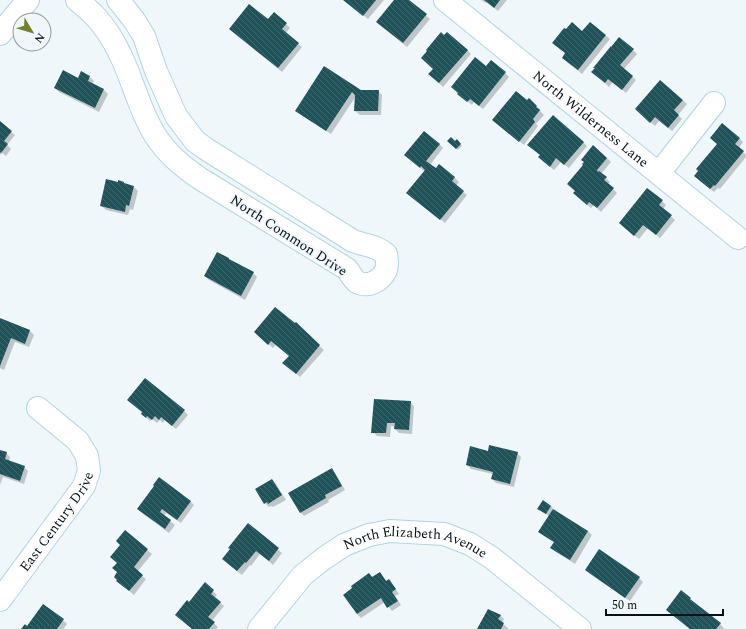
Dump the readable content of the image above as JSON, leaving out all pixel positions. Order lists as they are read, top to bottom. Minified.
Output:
{"streets":{"street":["North Wilderness Lane","North Common Drive","East Century Drive","North Elizabeth Avenue"]},"scale_bar":"50 m","north":"bottom right"}
